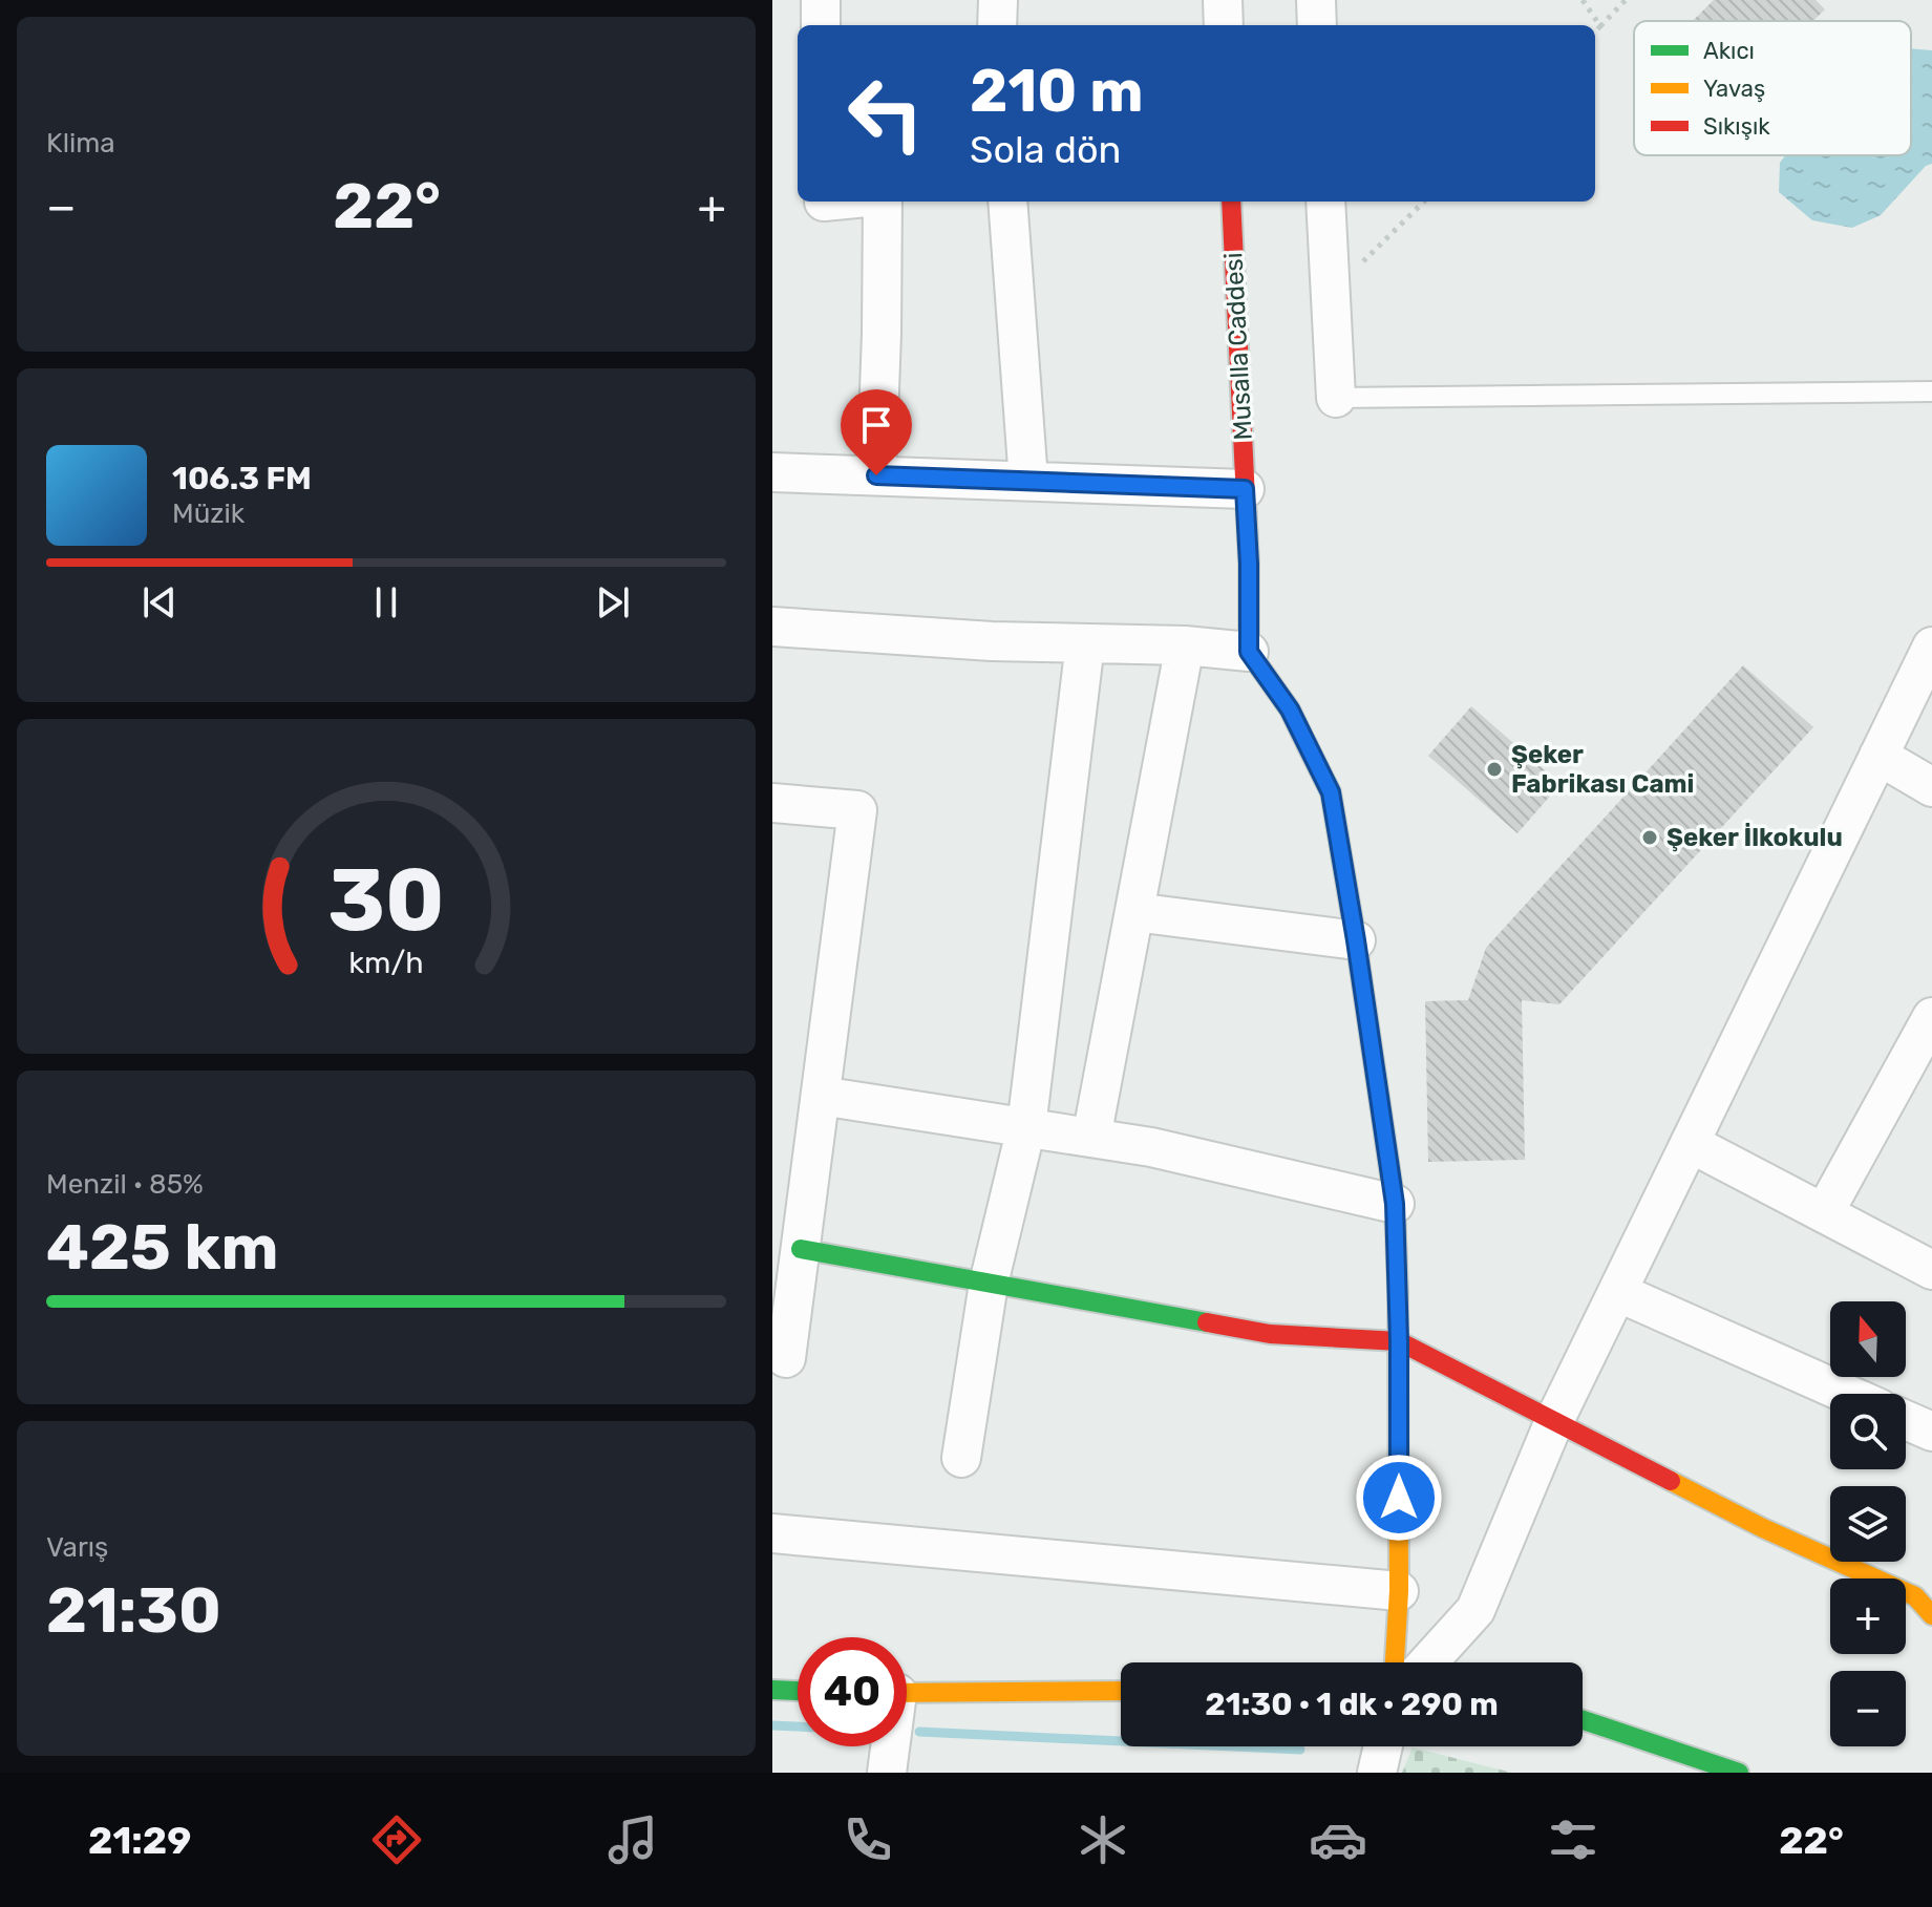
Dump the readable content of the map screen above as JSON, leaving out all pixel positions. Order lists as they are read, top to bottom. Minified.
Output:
{"streets":{"street":["Musalla Caddesi"]},"places":["Şeker Fabrikası Cami","Şeker İlkokulu"],"legend":["Akıcı","Yavaş","Sıkışık"],"north":"top","page":{"tile":["Klima",["Menzil · 85%","425 km"],["Varış","21:30"]],"turn":["210 m","Sola dön"],"heat":["−","22°","+"],"song":["106.3 FM","Müzik"],"map_buttons":["+","−"],"limit":"40","trip":"21:30 · 1 dk · 290 m","tabs":["21:29","22°"],"gauge":["30","km/h"]}}
